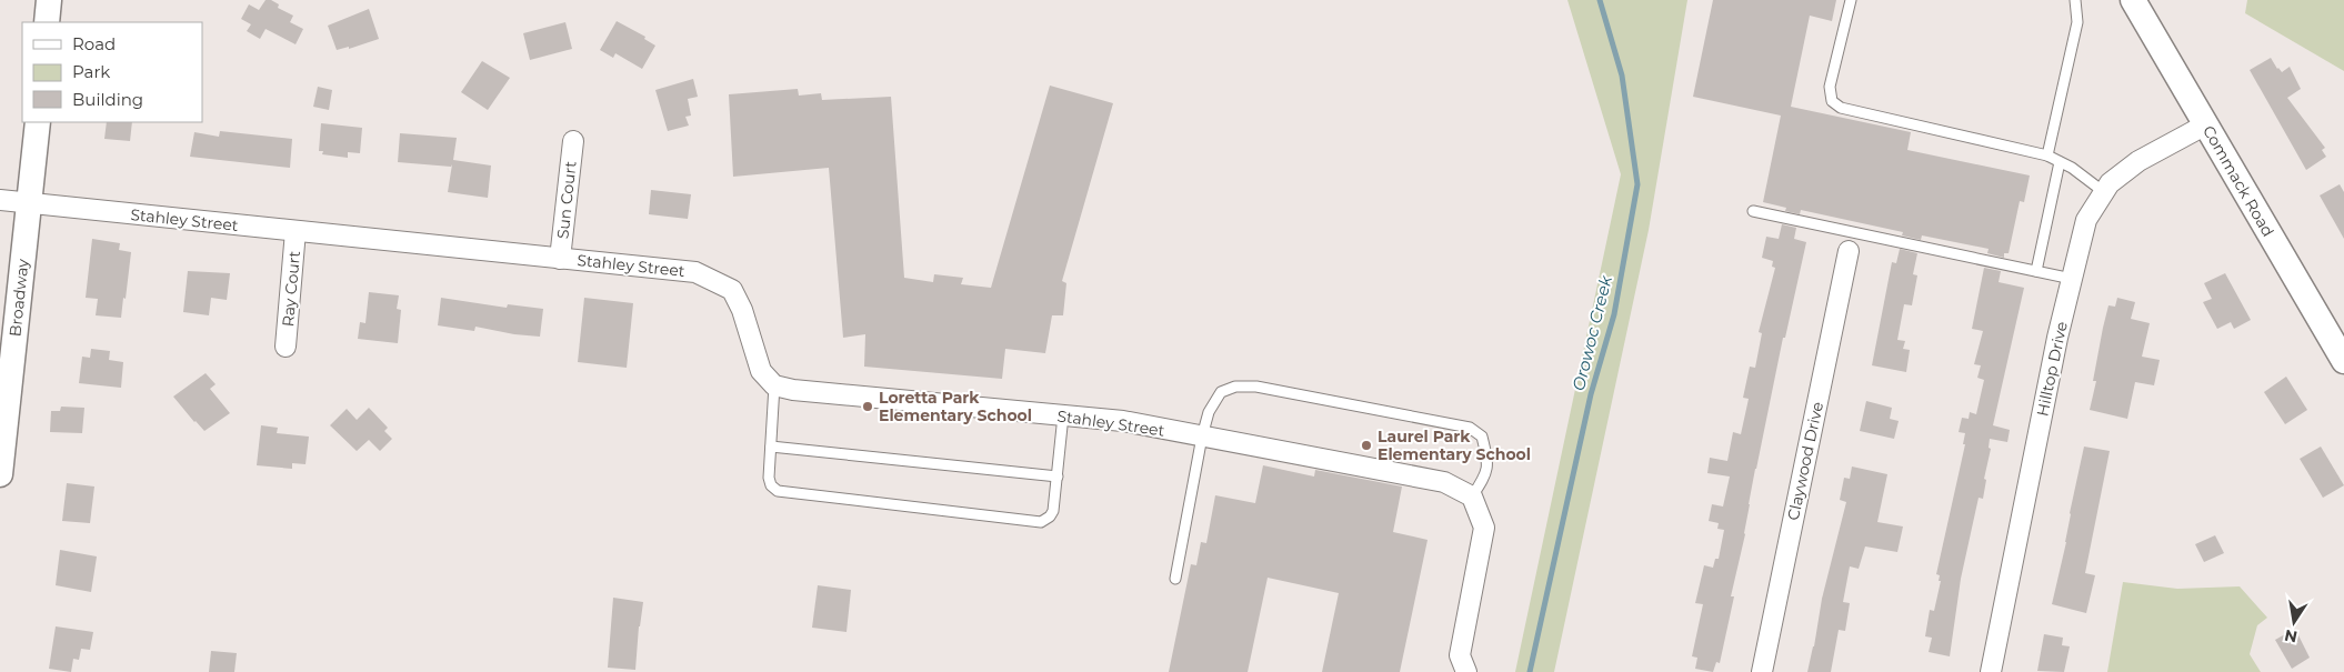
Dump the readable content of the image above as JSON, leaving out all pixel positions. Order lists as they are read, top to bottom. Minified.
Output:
{"streets":{"street":["Commack Road","Sun Court","Stahley Street","Ray Court","Broadway","Hilltop Drive","Claywood Drive"]},"crossings":[["Commack Road","Hilltop Drive"],["Sun Court","Stahley Street"],["Stahley Street","Ray Court"],["Stahley Street","Broadway"]],"water":["Orowoc Creek"],"places":["Loretta Park Elementary School","Laurel Park Elementary School"],"legend":["Road","Park","Building"],"north":"bottom"}
